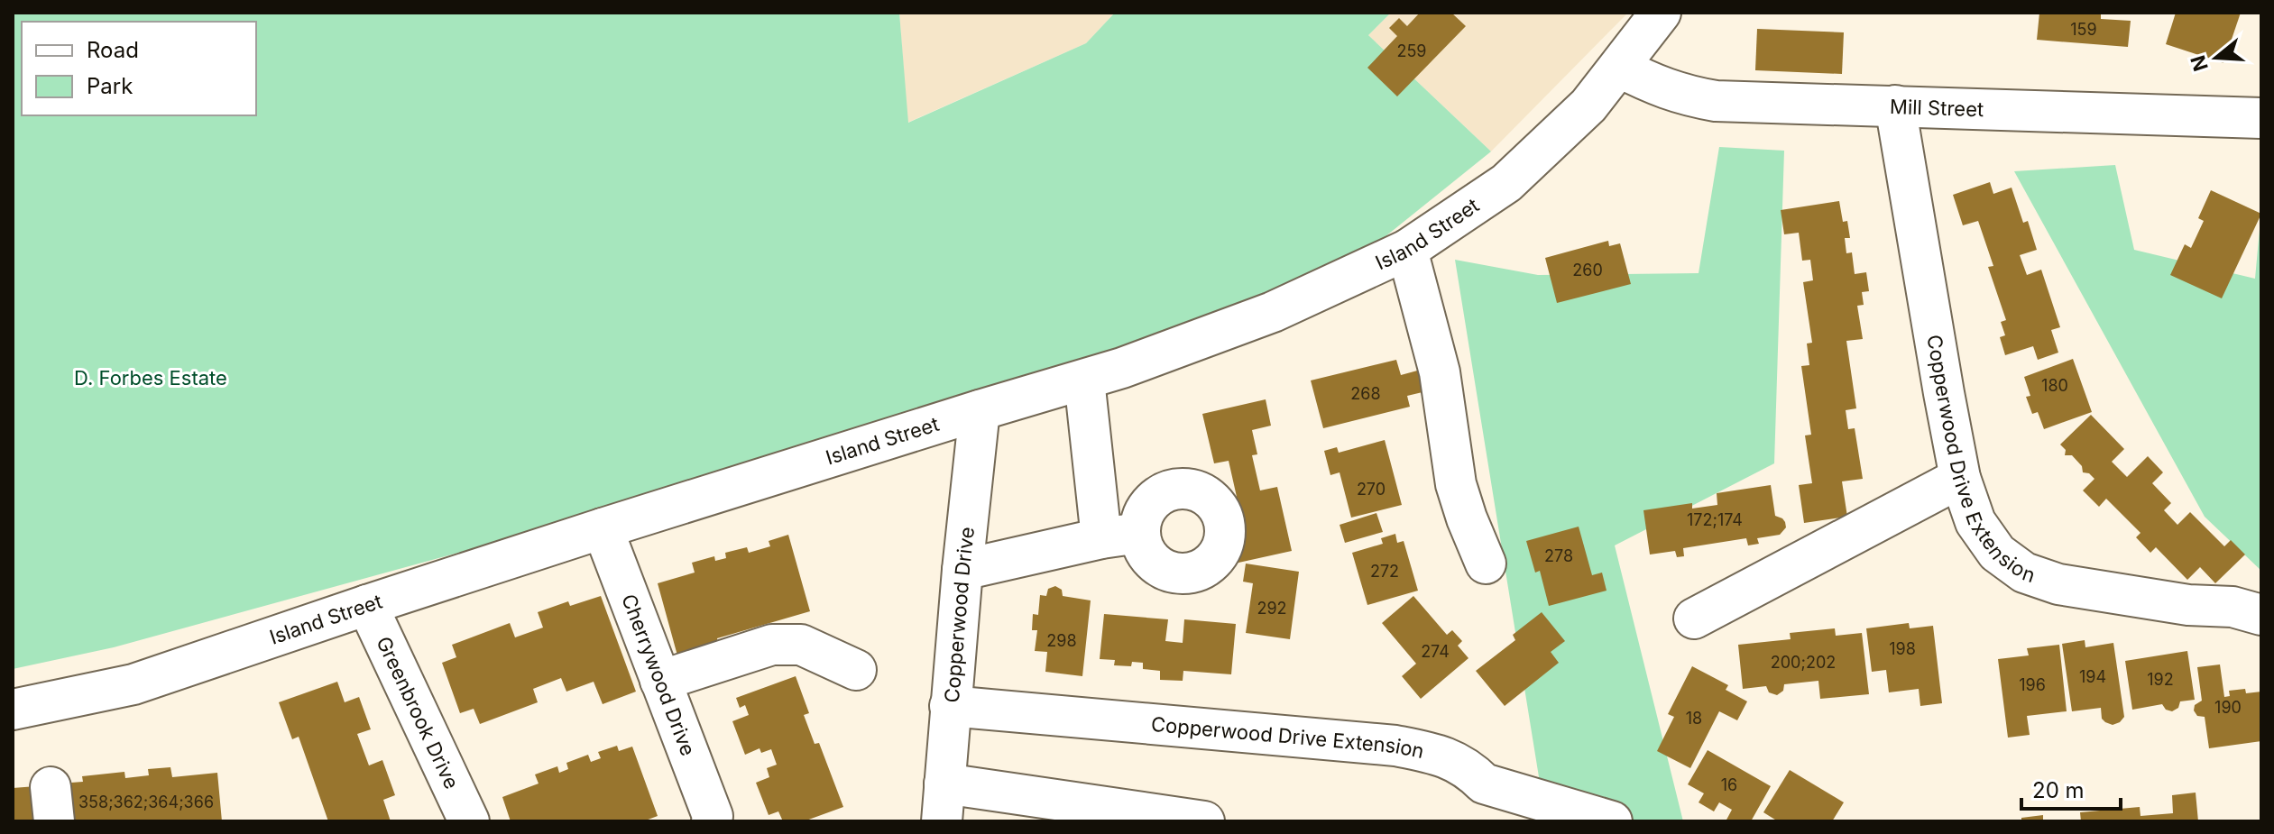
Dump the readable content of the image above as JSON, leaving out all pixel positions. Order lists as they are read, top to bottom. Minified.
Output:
{"streets":{"street":["Mill Street","Island Street","Copperwood Drive Extension","Copperwood Drive","Cherrywood Drive","Greenbrook Drive"]},"crossings":[["Mill Street","Island Street"],["Mill Street","Copperwood Drive Extension"],["Island Street","Copperwood Drive"],["Island Street","Cherrywood Drive"],["Island Street","Greenbrook Drive"],["Copperwood Drive Extension","Copperwood Drive"]],"parks":["D. Forbes Estate"],"house_numbers":["159","259","260","180","268","270","172;174","278","272","292","298","198","274","200;202","194","192","196","190","18","16","358;362;364;366"],"legend":["Road","Park"],"scale_bar":"20 m","north":"left"}
